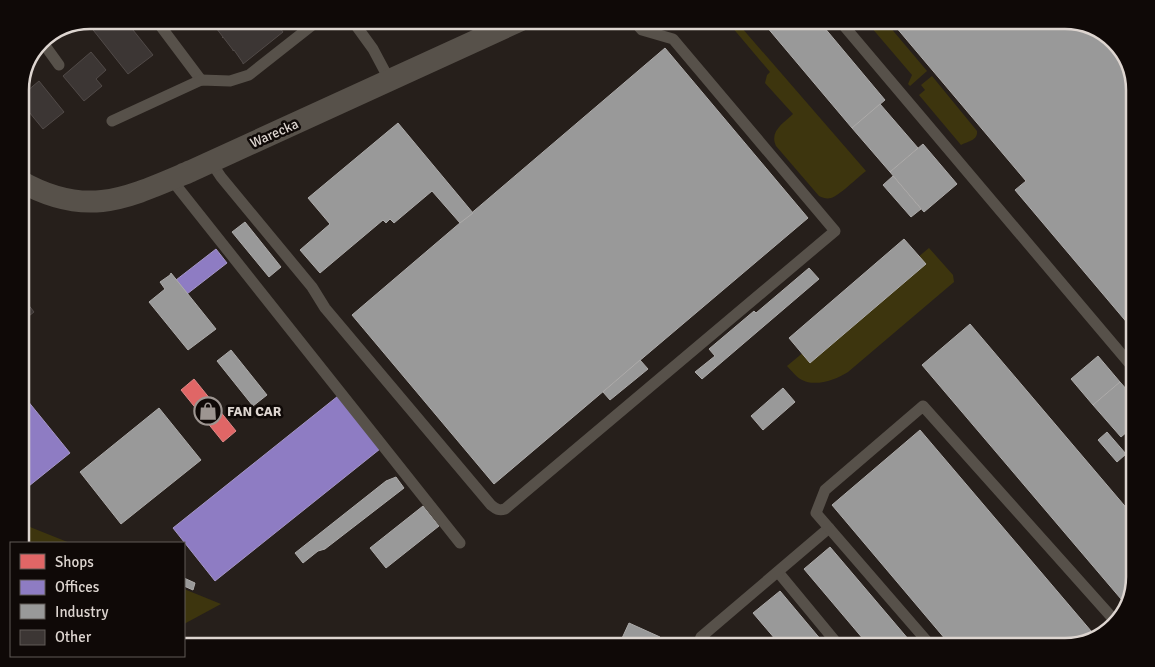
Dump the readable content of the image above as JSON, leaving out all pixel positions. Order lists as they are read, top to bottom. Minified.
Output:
{"streets":{"street":["Warecka"]},"places":{"shop":["FAN CAR"]},"legend":["Shops","Offices","Industry","Other"]}
